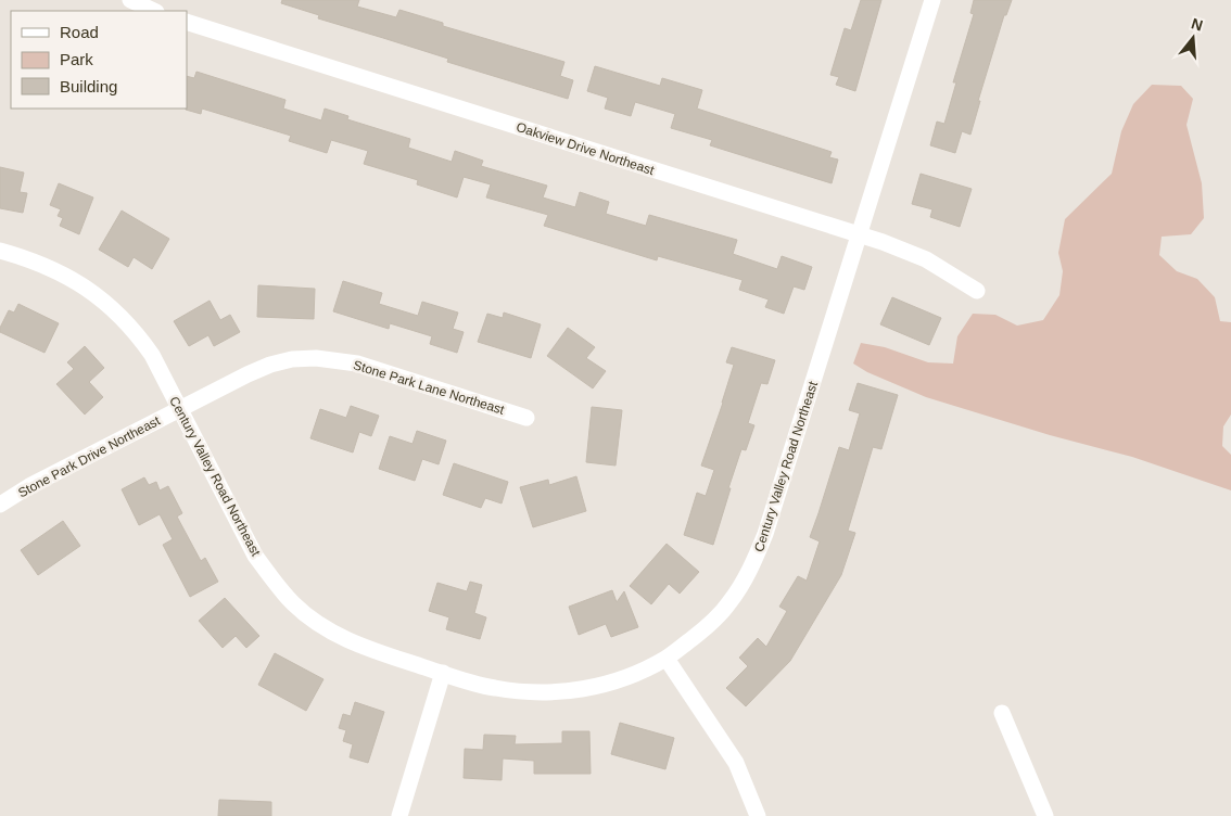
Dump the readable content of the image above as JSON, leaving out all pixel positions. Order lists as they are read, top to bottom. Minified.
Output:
{"streets":{"street":["Oakview Drive Northeast","Stone Park Lane Northeast","Stone Park Drive Northeast","Century Valley Road Northeast"]},"crossings":[["Oakview Drive Northeast","Century Valley Road Northeast"],["Stone Park Lane Northeast","Stone Park Drive Northeast"],["Stone Park Lane Northeast","Century Valley Road Northeast"],["Stone Park Drive Northeast","Century Valley Road Northeast"]],"legend":["Road","Park","Building"],"north":"top"}
